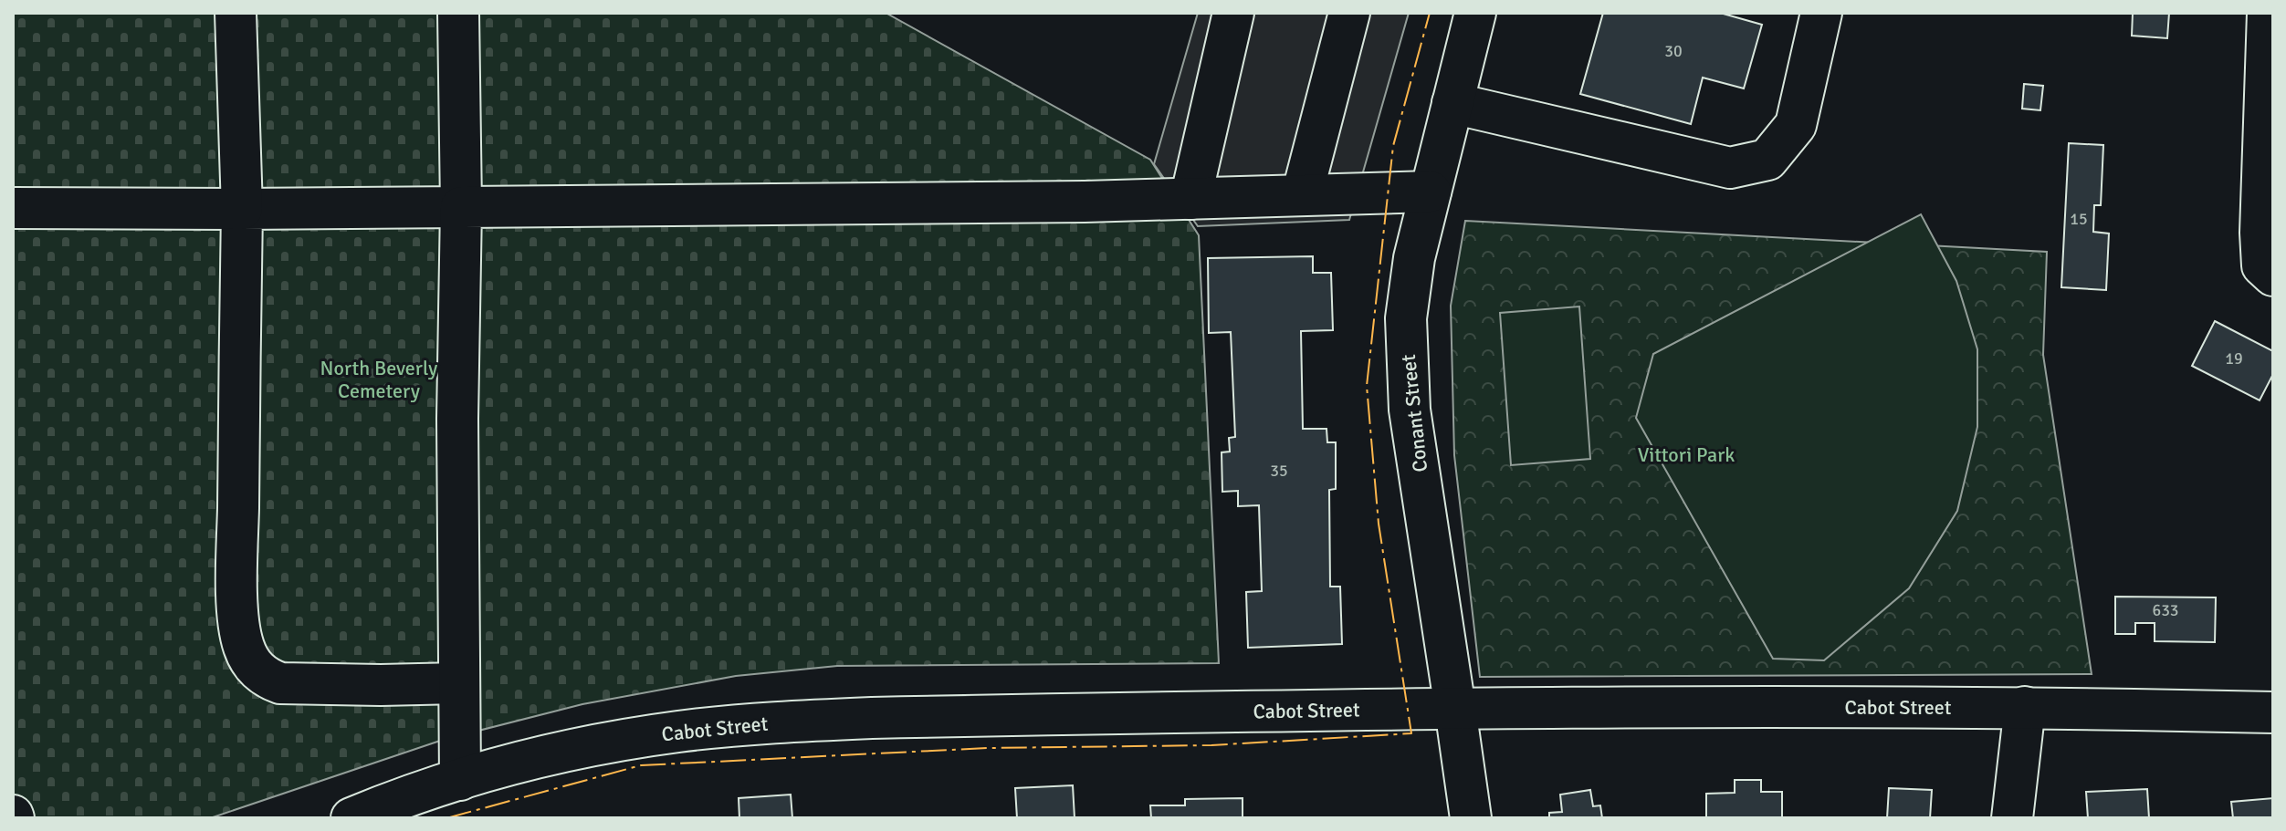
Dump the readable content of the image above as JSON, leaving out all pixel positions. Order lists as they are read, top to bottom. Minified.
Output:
{"streets":{"main road":["Conant Street","Cabot Street"]},"crossings":[["Conant Street","Cabot Street"]],"parks":["North Beverly Cemetery","Vittori Park"],"house_numbers":["30","15","19","35","633"]}
